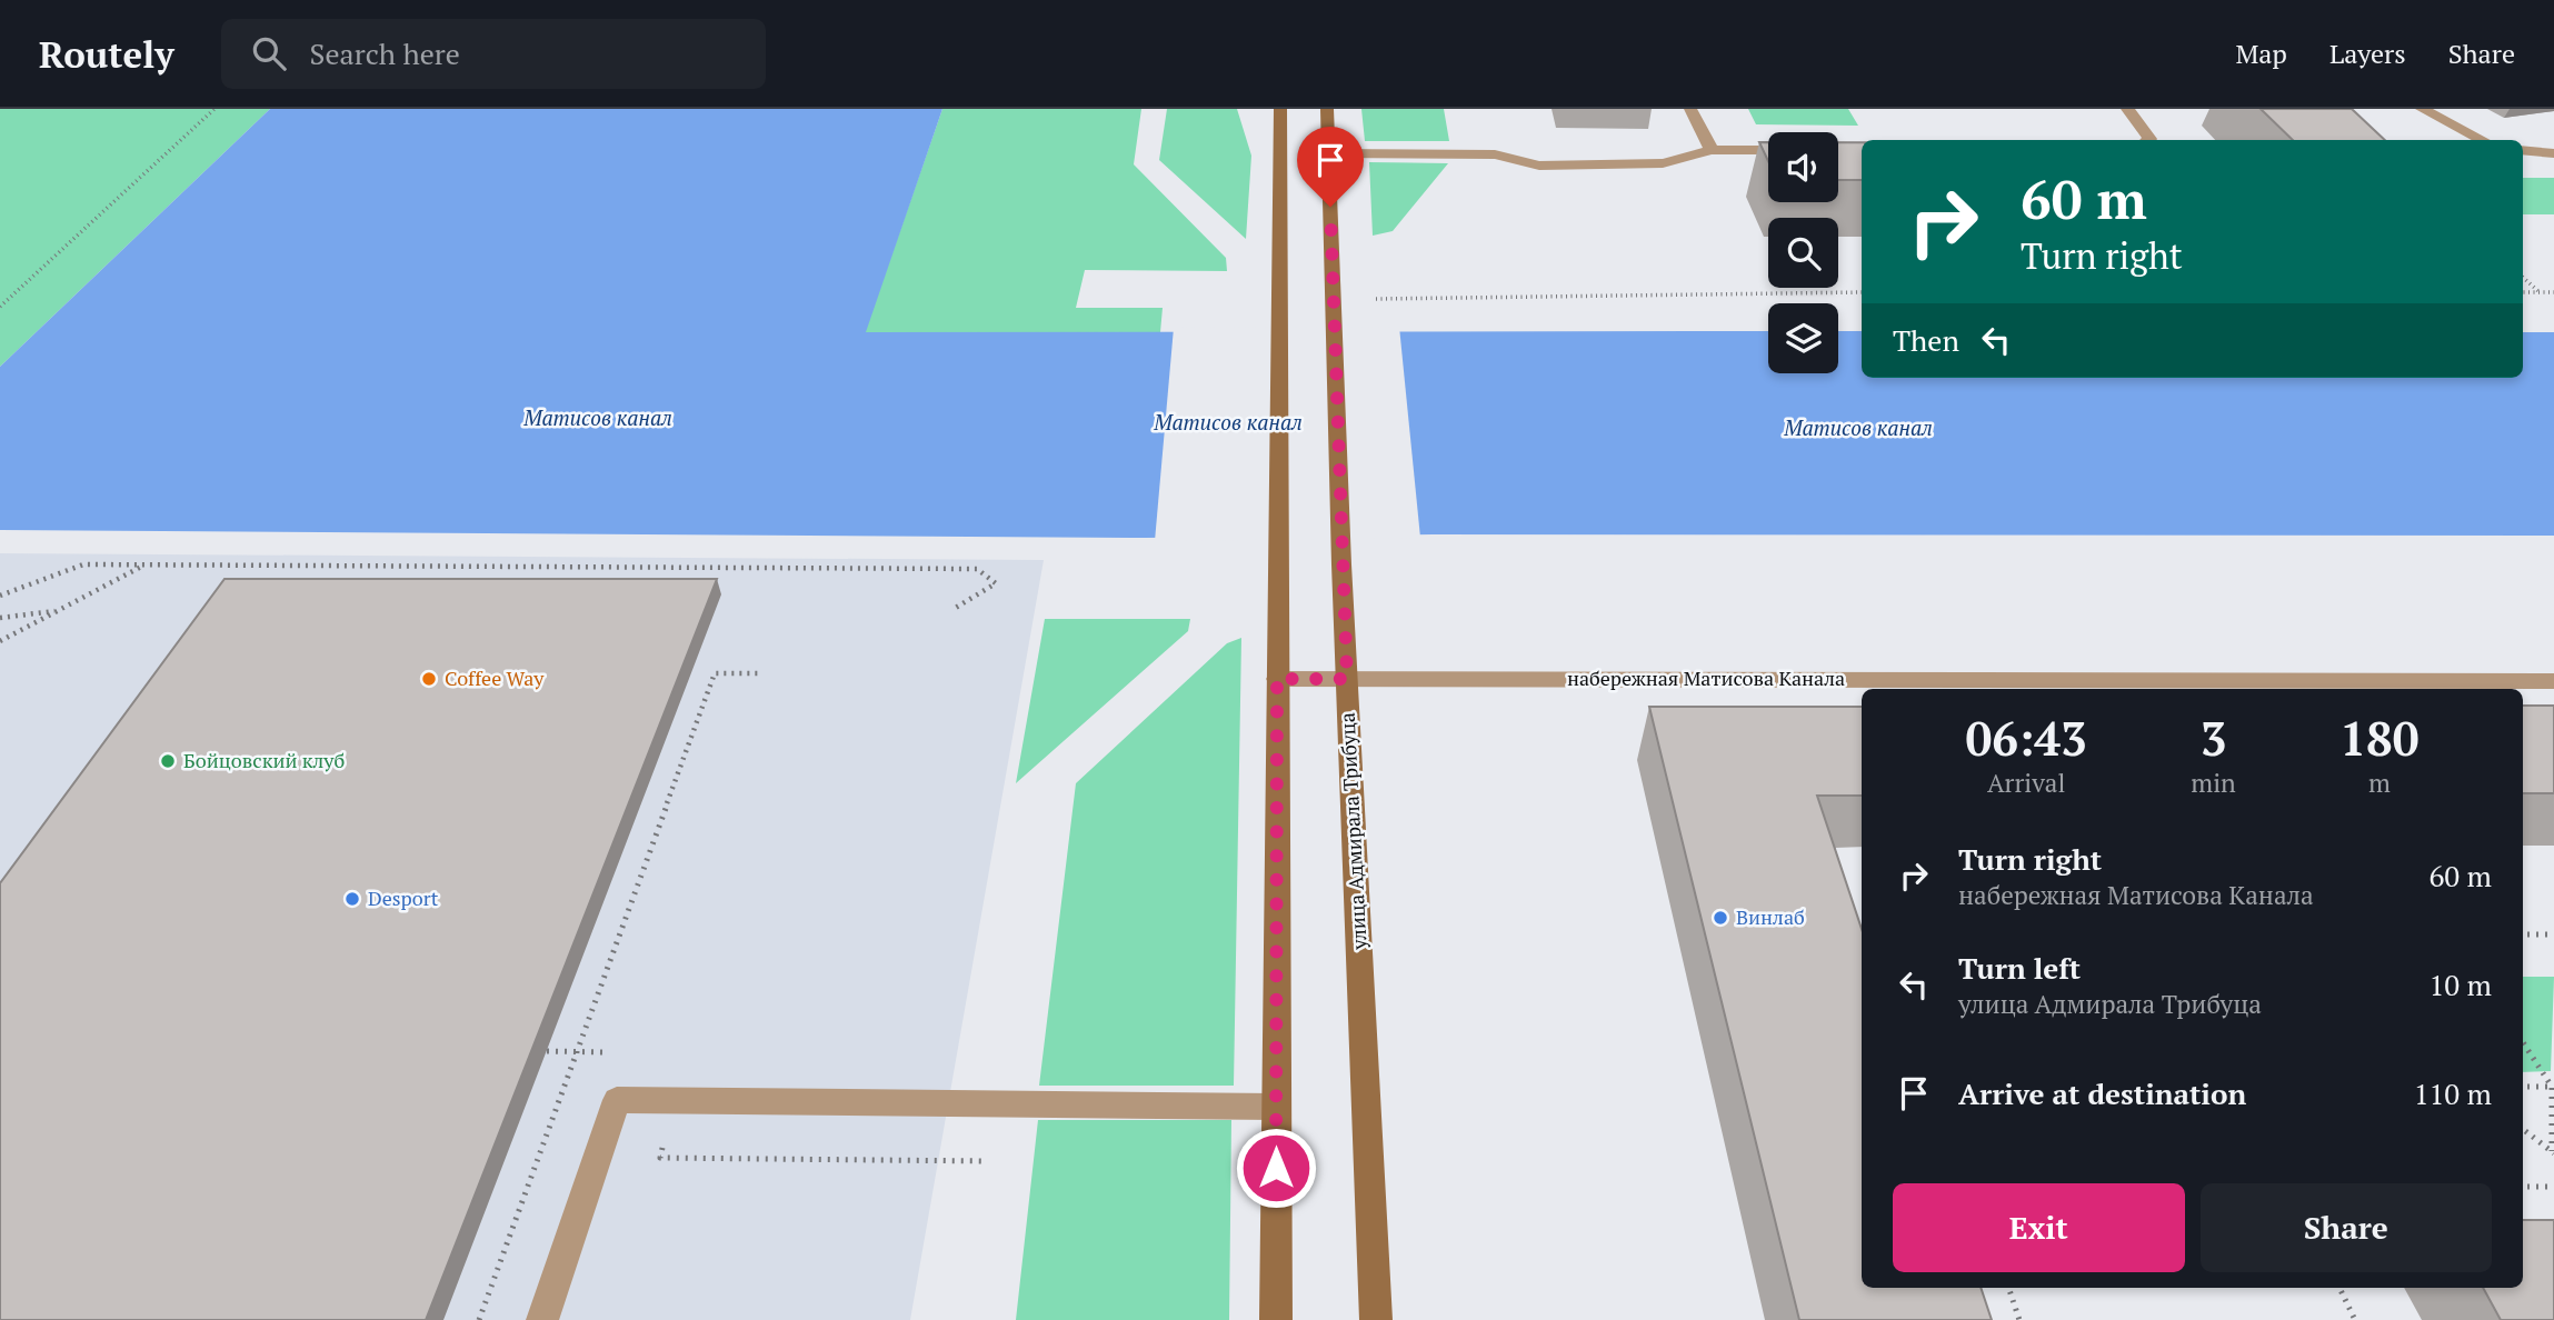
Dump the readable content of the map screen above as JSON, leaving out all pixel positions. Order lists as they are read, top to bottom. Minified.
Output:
{"streets":{"street":["набережная Матисова Канала","улица Адмирала Трибуца"]},"crossings":[["набережная Матисова Канала","улица Адмирала Трибуца"]],"water":["Матисов канал"],"places":["Coffee Way","Бойцовский клуб","Desport","Винлаб"],"page":{"header":"Routely","search":"Search here","nav":["Map","Layers","Share"],"turn":["60 m","Turn right"],"then":"Then","eta":["06:43","Arrival","3","min","180","m"],"list":[{"name":"Turn right","note":"набережная Матисова Канала","value":"60 m"},{"name":"Turn left","note":"улица Адмирала Трибуца","value":"10 m"},{"name":"Arrive at destination","value":"110 m"}],"buttons":["Exit","Share"]}}
